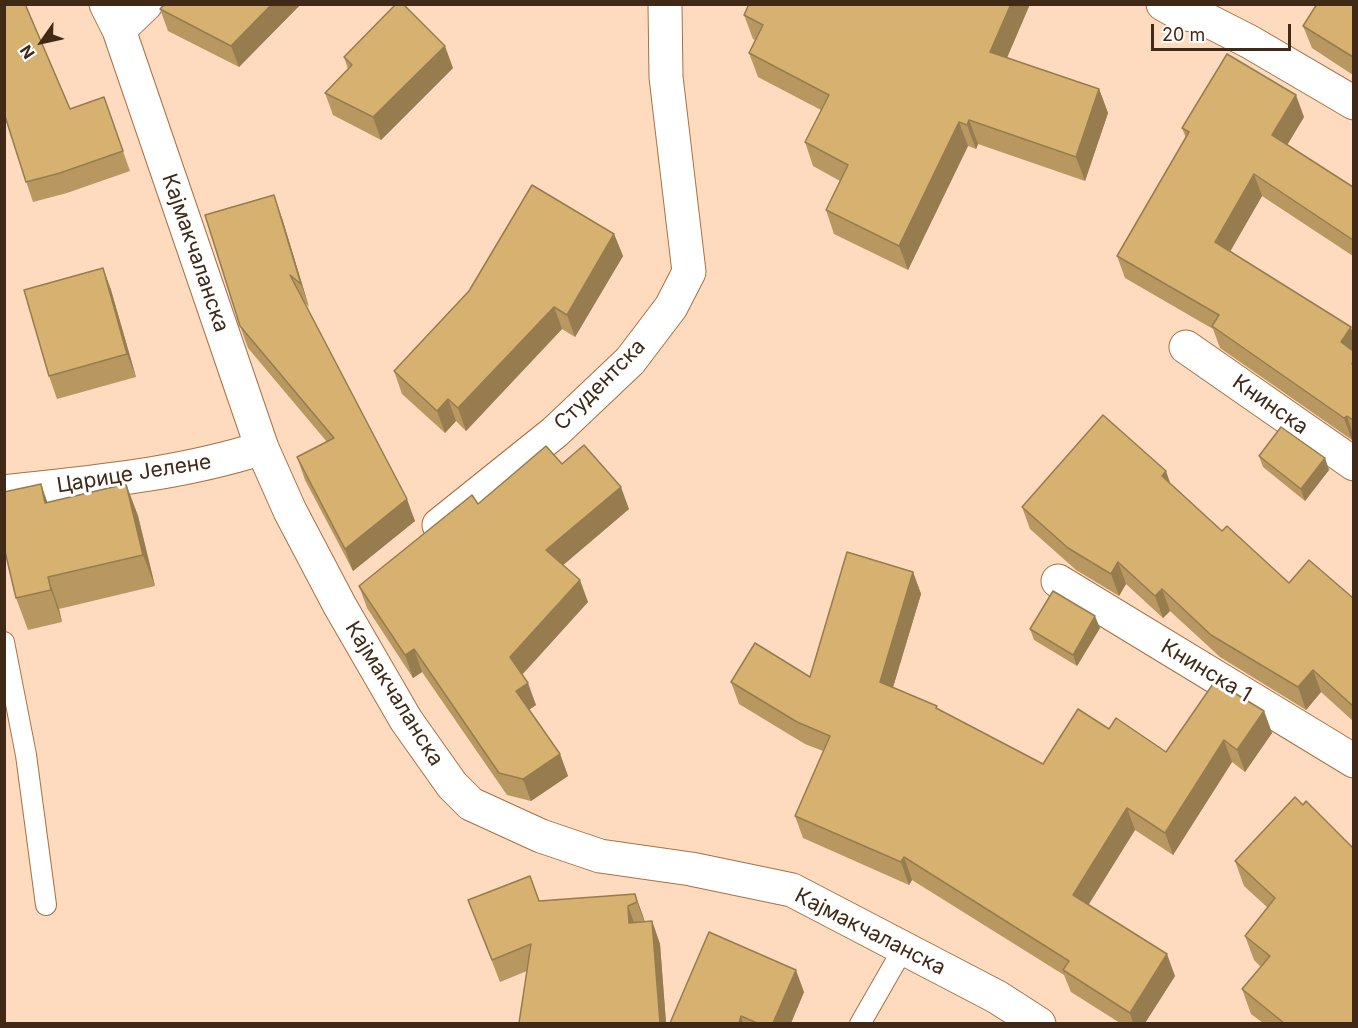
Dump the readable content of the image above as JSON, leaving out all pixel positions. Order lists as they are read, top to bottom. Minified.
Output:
{"streets":{"street":["Кајмакчаланска","Студентска","Книнска","Царице Јелене","Книнска 1"]},"crossings":[["Кајмакчаланска","Царице Јелене"]],"scale_bar":"20 m","north":"bottom left"}
